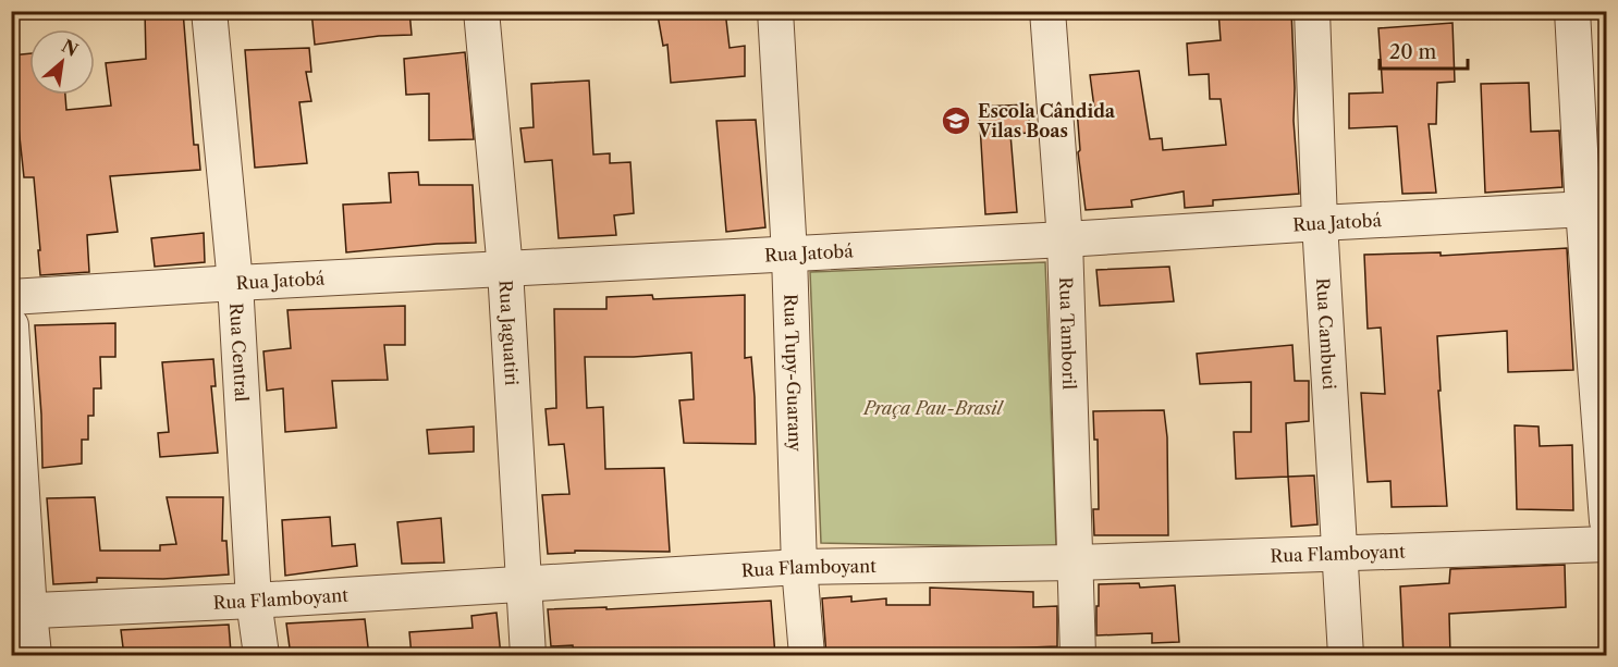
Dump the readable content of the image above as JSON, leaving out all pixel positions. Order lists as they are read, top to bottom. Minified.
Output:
{"streets":{"street":["Rua Jatobá","Rua Jaguatiri","Rua Tamboril","Rua Cambuci","Rua Central","Rua Tupy-Guarany","Rua Flamboyant"]},"crossings":[["Rua Jatobá","Rua Jaguatiri"],["Rua Jatobá","Rua Tamboril"],["Rua Jatobá","Rua Cambuci"],["Rua Jatobá","Rua Central"],["Rua Jatobá","Rua Tupy-Guarany"],["Rua Jaguatiri","Rua Flamboyant"],["Rua Tamboril","Rua Flamboyant"],["Rua Cambuci","Rua Flamboyant"],["Rua Central","Rua Flamboyant"],["Rua Tupy-Guarany","Rua Flamboyant"]],"parks":["Praça Pau-Brasil"],"places":{"school or university":["Escola Cândida Vilas Boas"]},"scale_bar":"20 m","north":"top right"}
